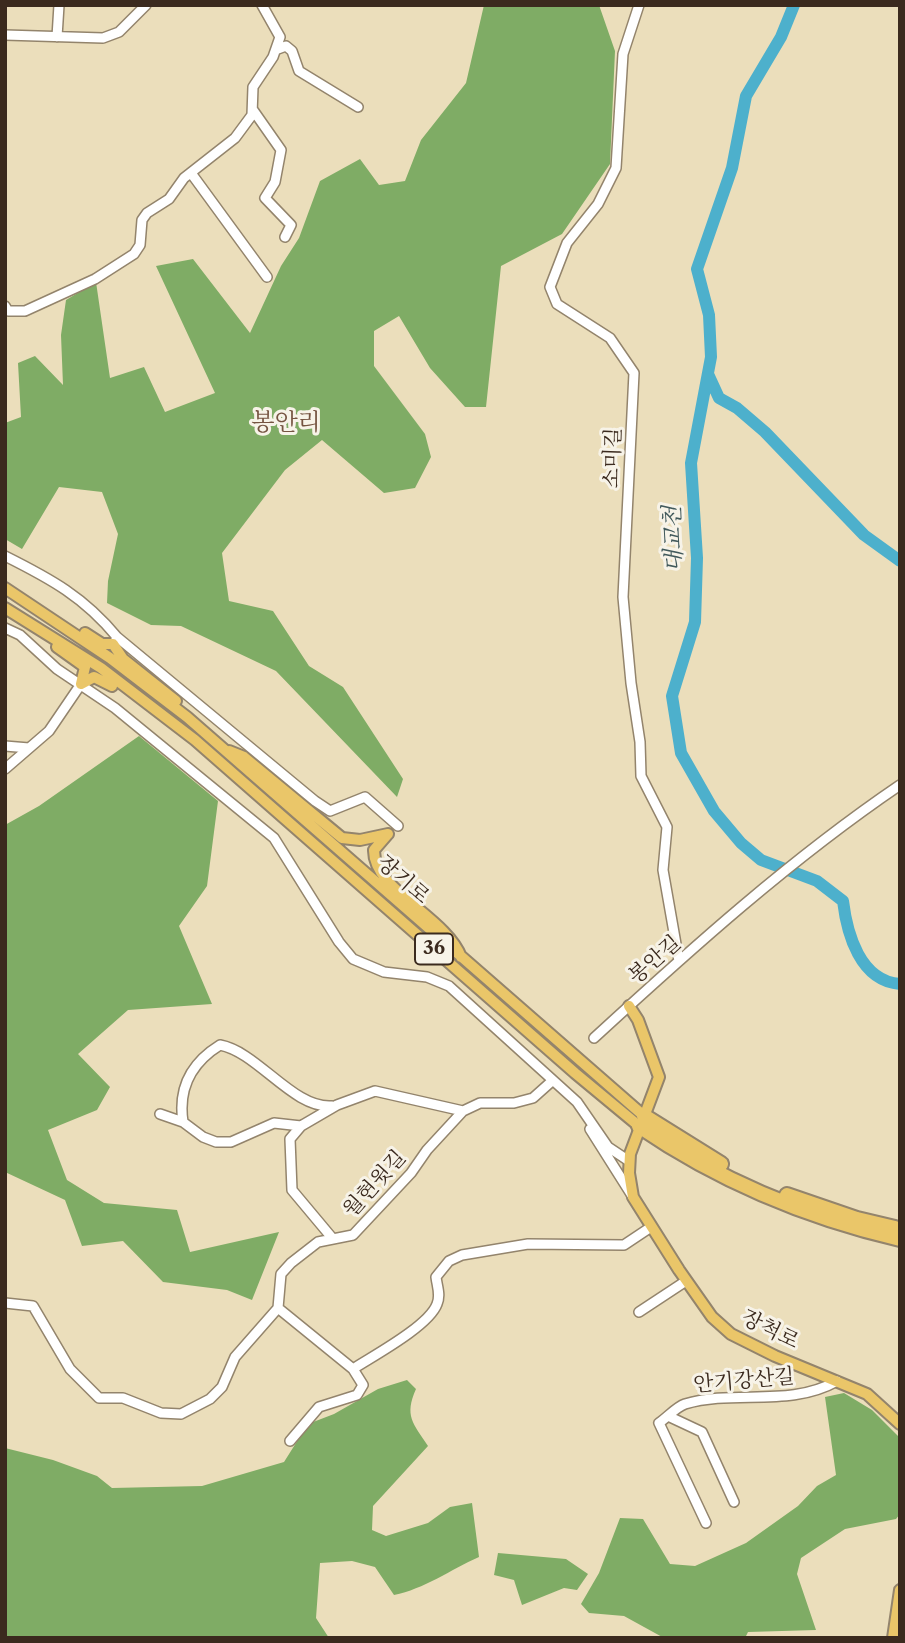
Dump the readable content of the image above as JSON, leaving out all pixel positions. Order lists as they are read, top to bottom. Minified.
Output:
{"streets":{"highway":["장기로","36"],"main road":["장척로"],"street":["소미길","봉안길","월현윗길","안기강산길"]},"crossings":[["소미길","봉안길"],["장척로","안기강산길"]],"districts":["봉안리"],"water":["대교천"]}
